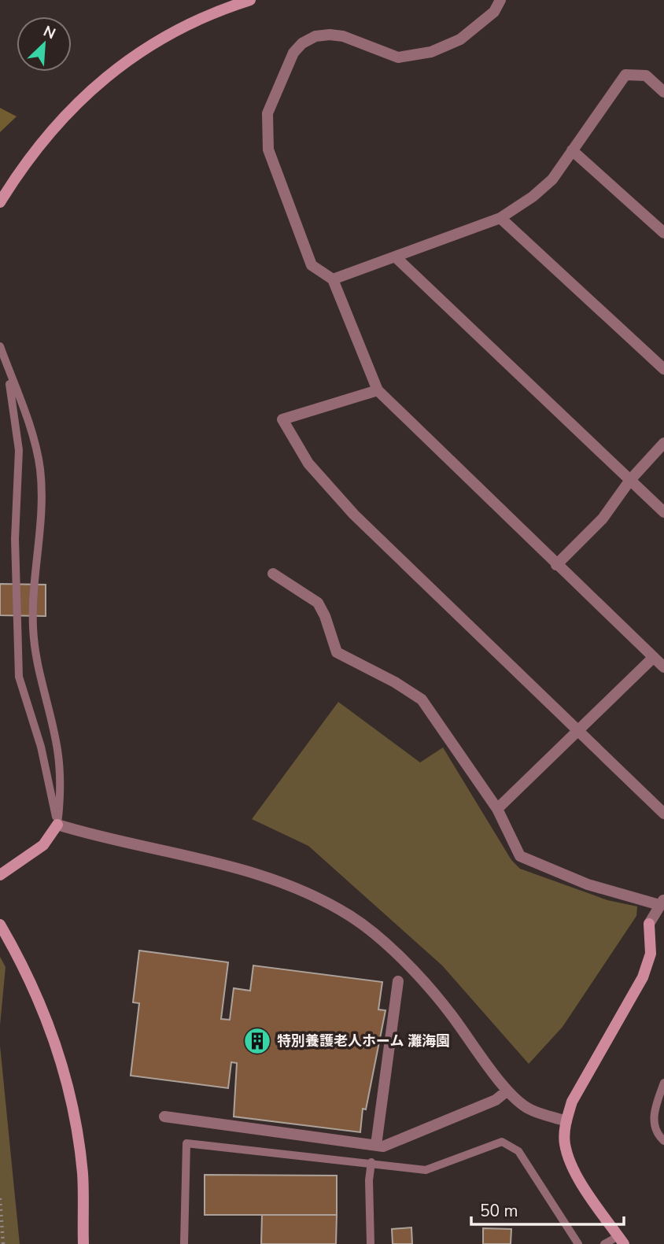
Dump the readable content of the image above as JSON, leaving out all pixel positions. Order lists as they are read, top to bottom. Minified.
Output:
{"places":{"building":["特別養護老人ホーム 灘海園"]},"scale_bar":"50 m","north":"top right"}
